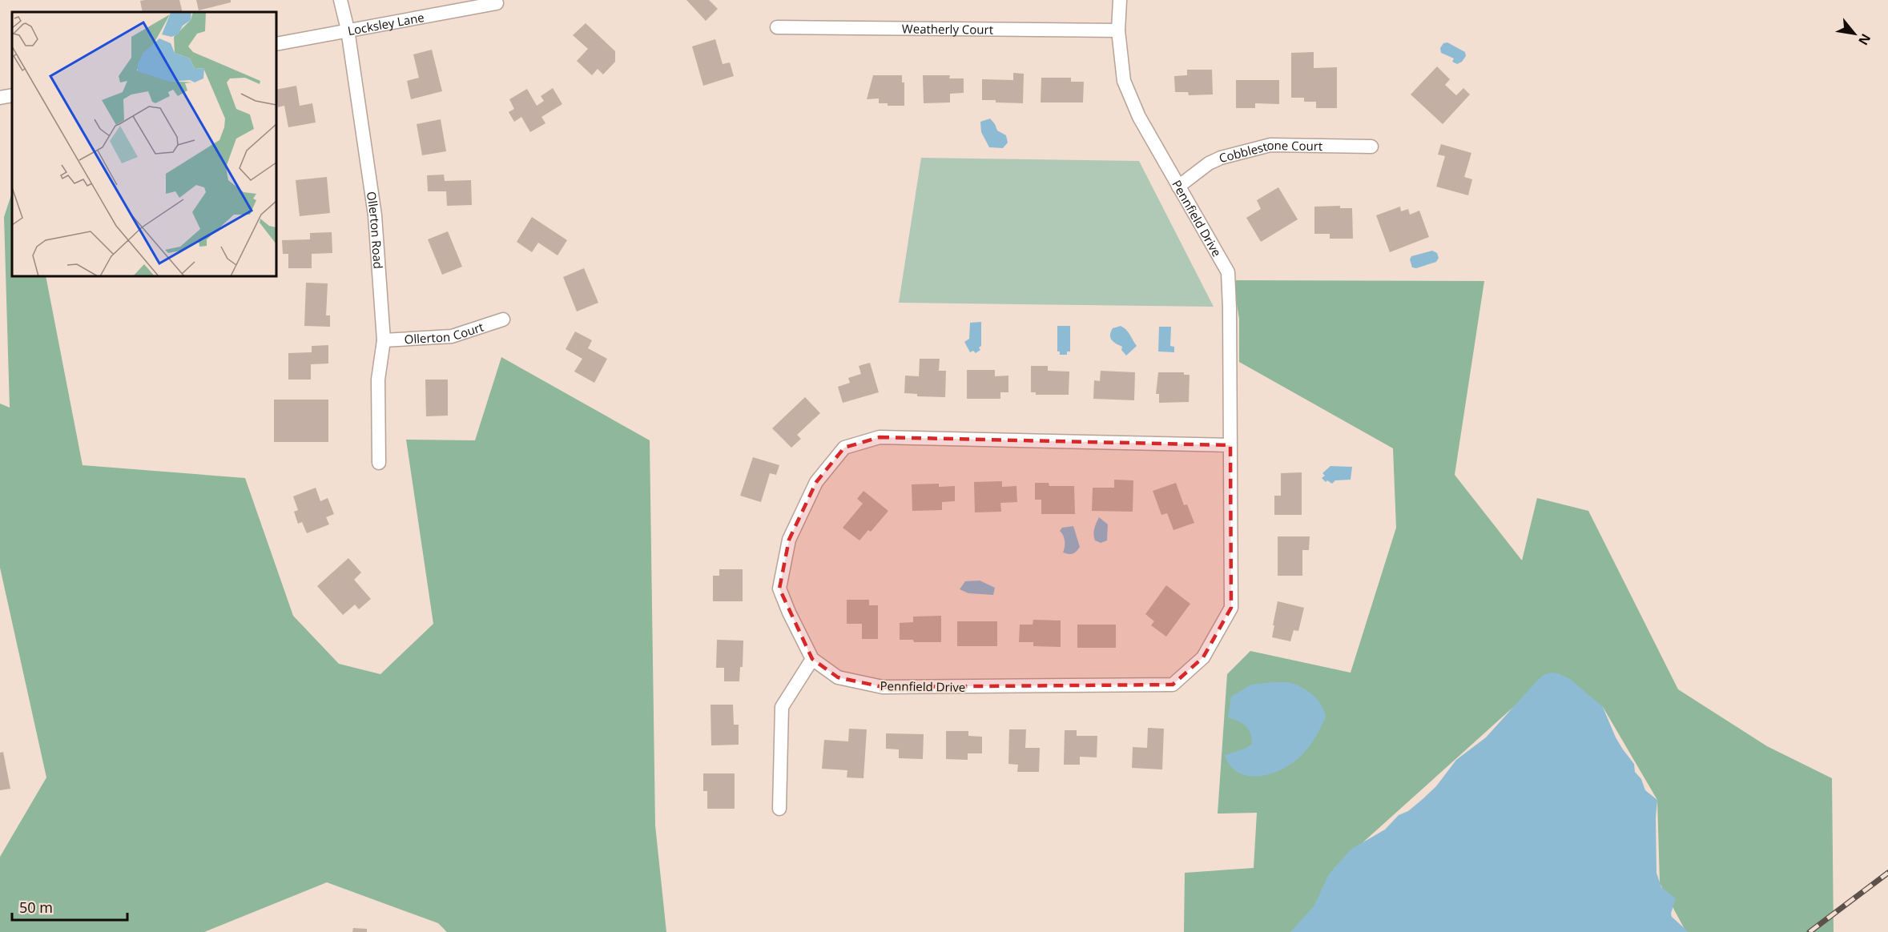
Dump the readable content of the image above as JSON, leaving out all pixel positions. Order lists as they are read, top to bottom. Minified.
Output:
{"streets":{"street":["Locksley Lane","Weatherly Court","Cobblestone Court","Pennfield Drive","Ollerton Road","Ollerton Court"]},"crossings":[["Locksley Lane","Ollerton Road"],["Weatherly Court","Pennfield Drive"],["Cobblestone Court","Pennfield Drive"],["Ollerton Road","Ollerton Court"]],"scale_bar":"50 m","north":"bottom right"}
